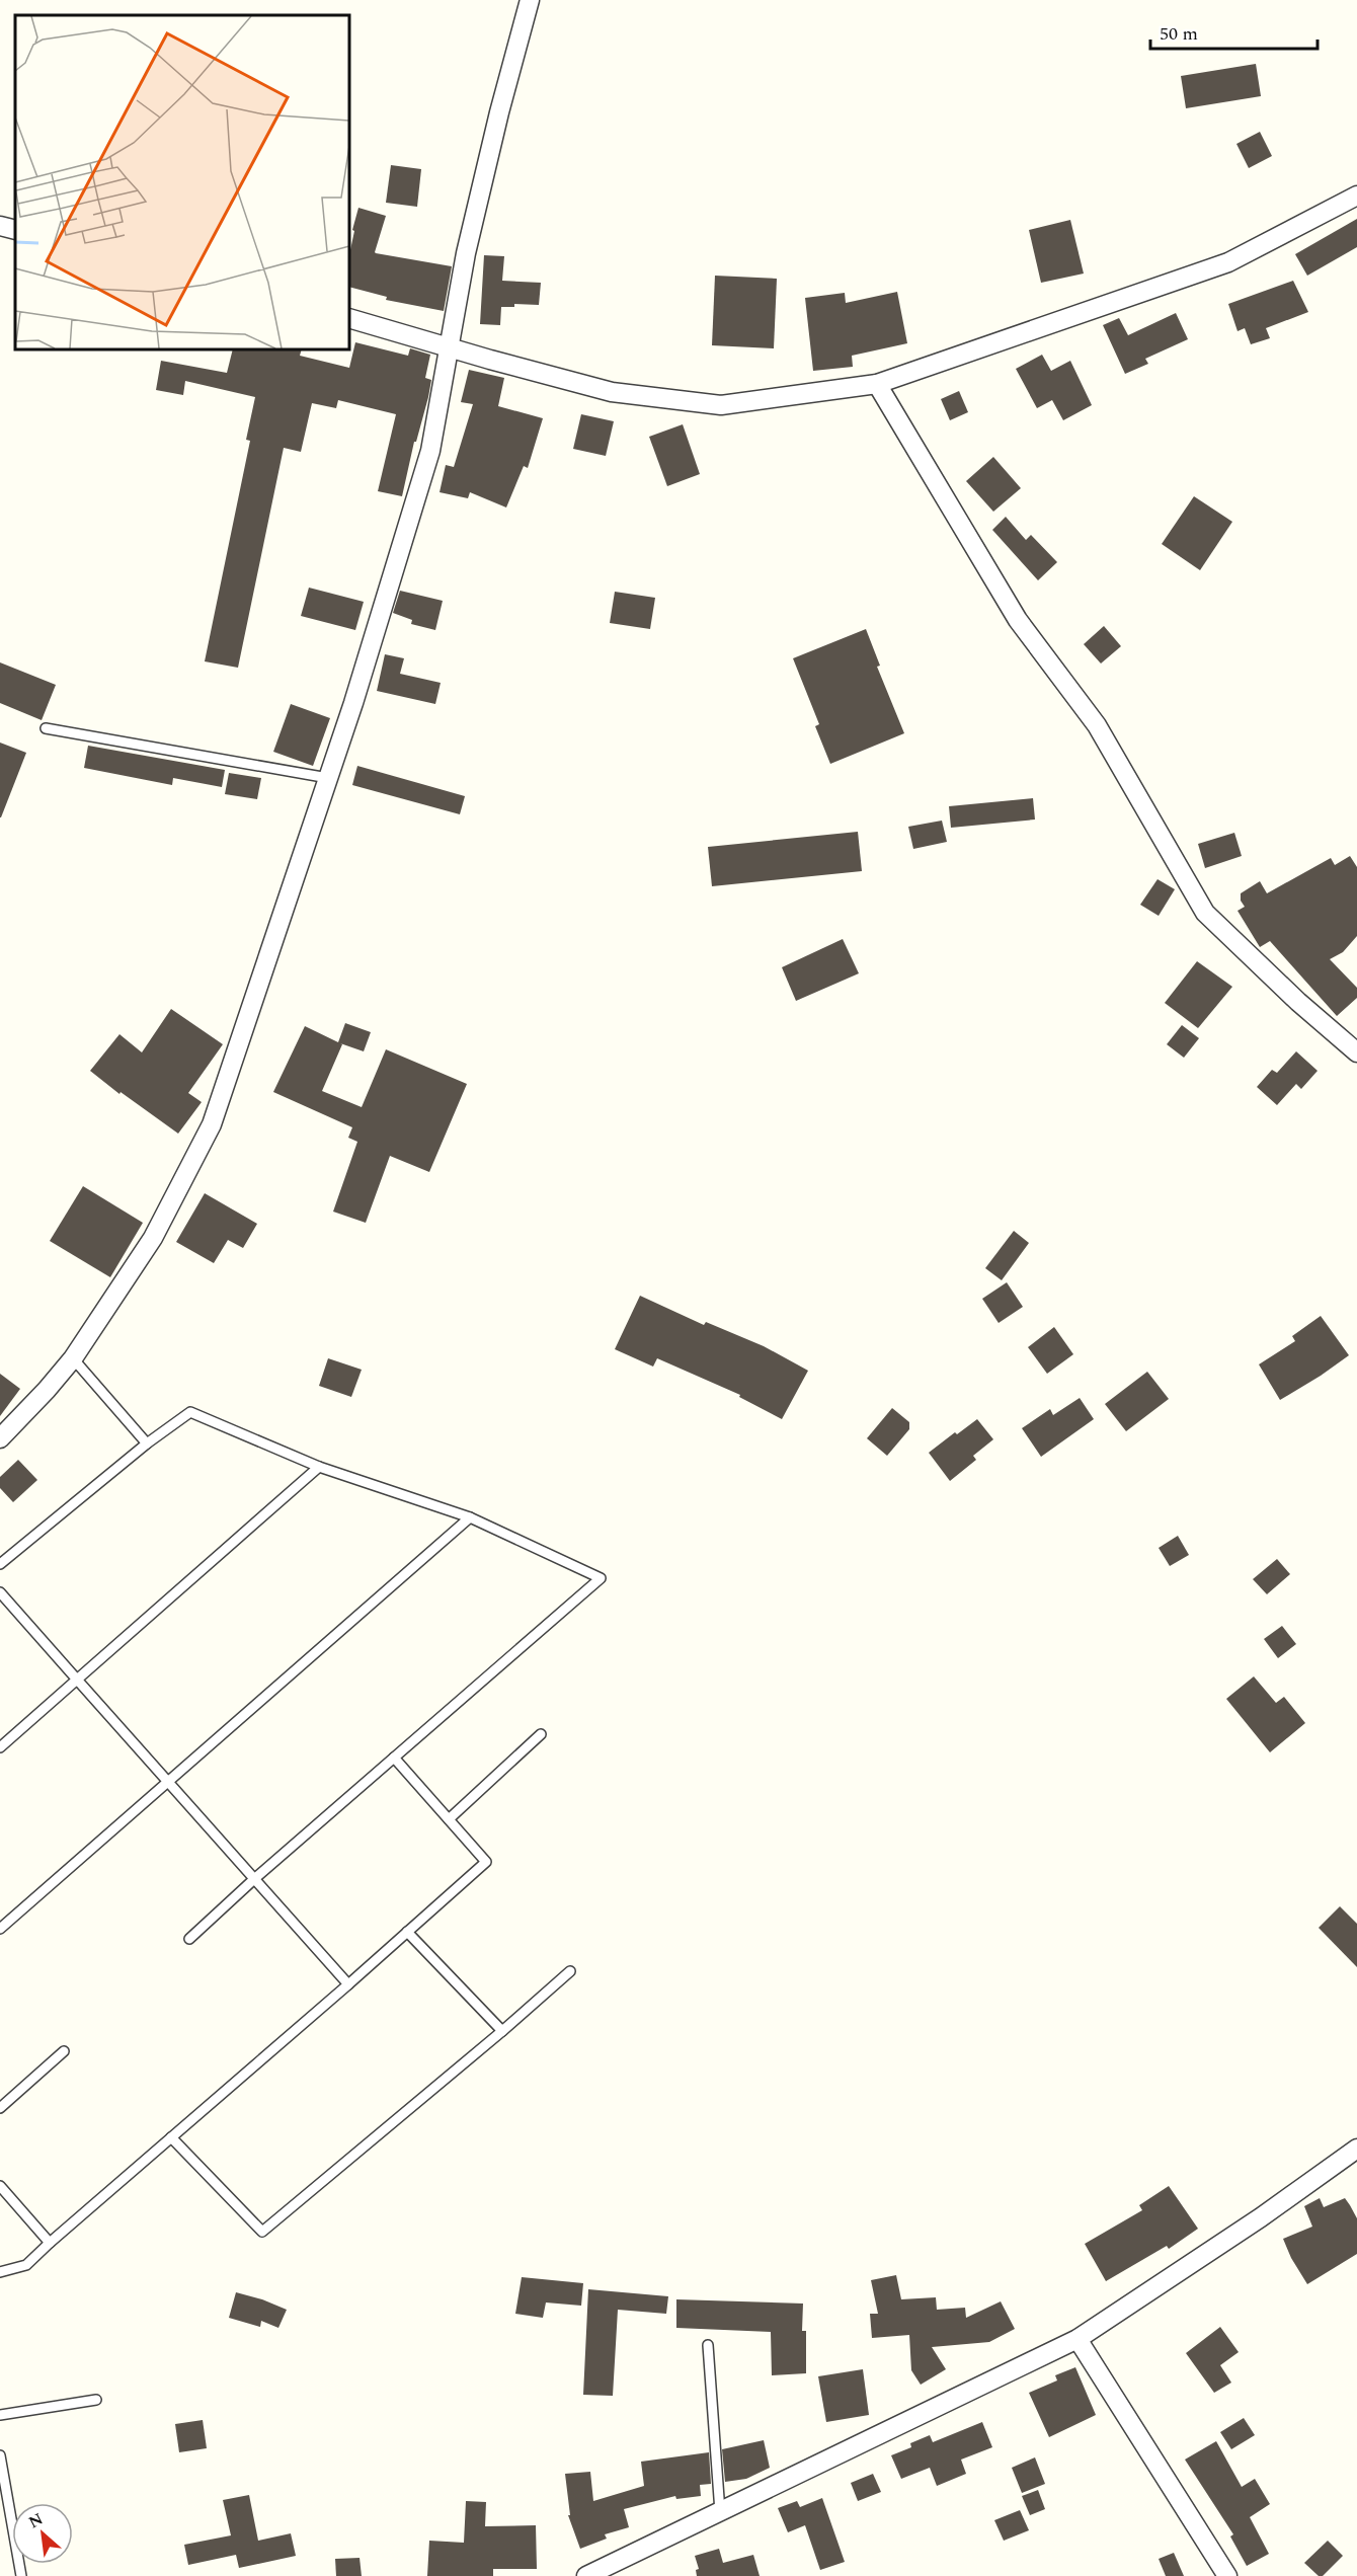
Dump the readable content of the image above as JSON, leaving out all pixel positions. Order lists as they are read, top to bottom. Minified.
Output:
{"scale_bar":"50 m","north":"top left"}
